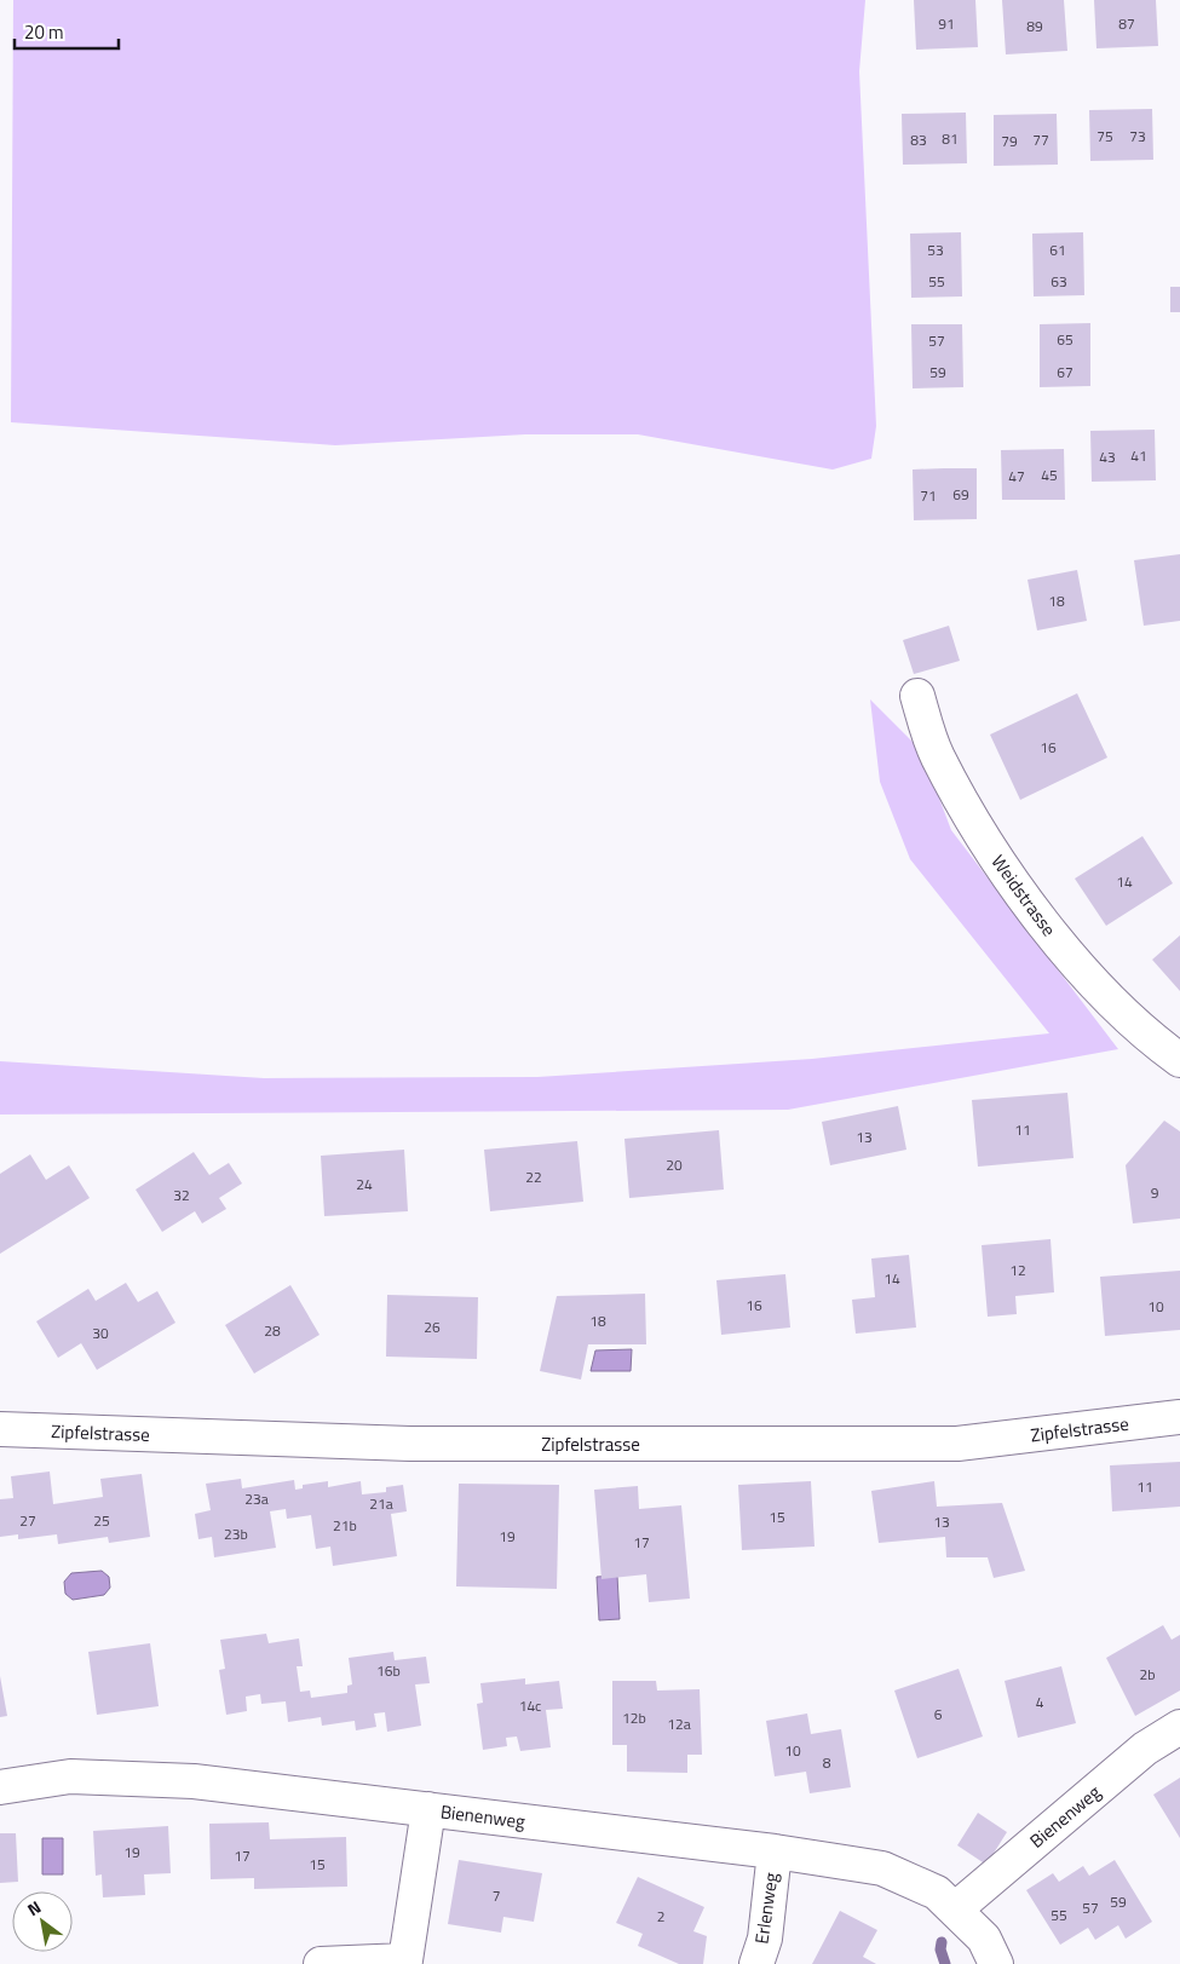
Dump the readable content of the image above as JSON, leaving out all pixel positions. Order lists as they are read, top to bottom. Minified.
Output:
{"streets":{"street":["Weidstrasse","Zipfelstrasse","Bienenweg","Erlenweg"]},"crossings":[["Bienenweg","Erlenweg"]],"house_numbers":["91","87","89","75","73","81","83","77","79","53","61","55","63","65","57","59","67","41","43","45","47","69","71","18","16","14","11","13","20","22","24","9","32","12","14","16","10","18","26","28","30","11","23a","21a","15","27","25","13","21b","23b","19","17","16b","2b","4","14c","6","12b","12a","10","8","19","17","15","7","59","57","55","2"],"scale_bar":"20 m","north":"top left"}
